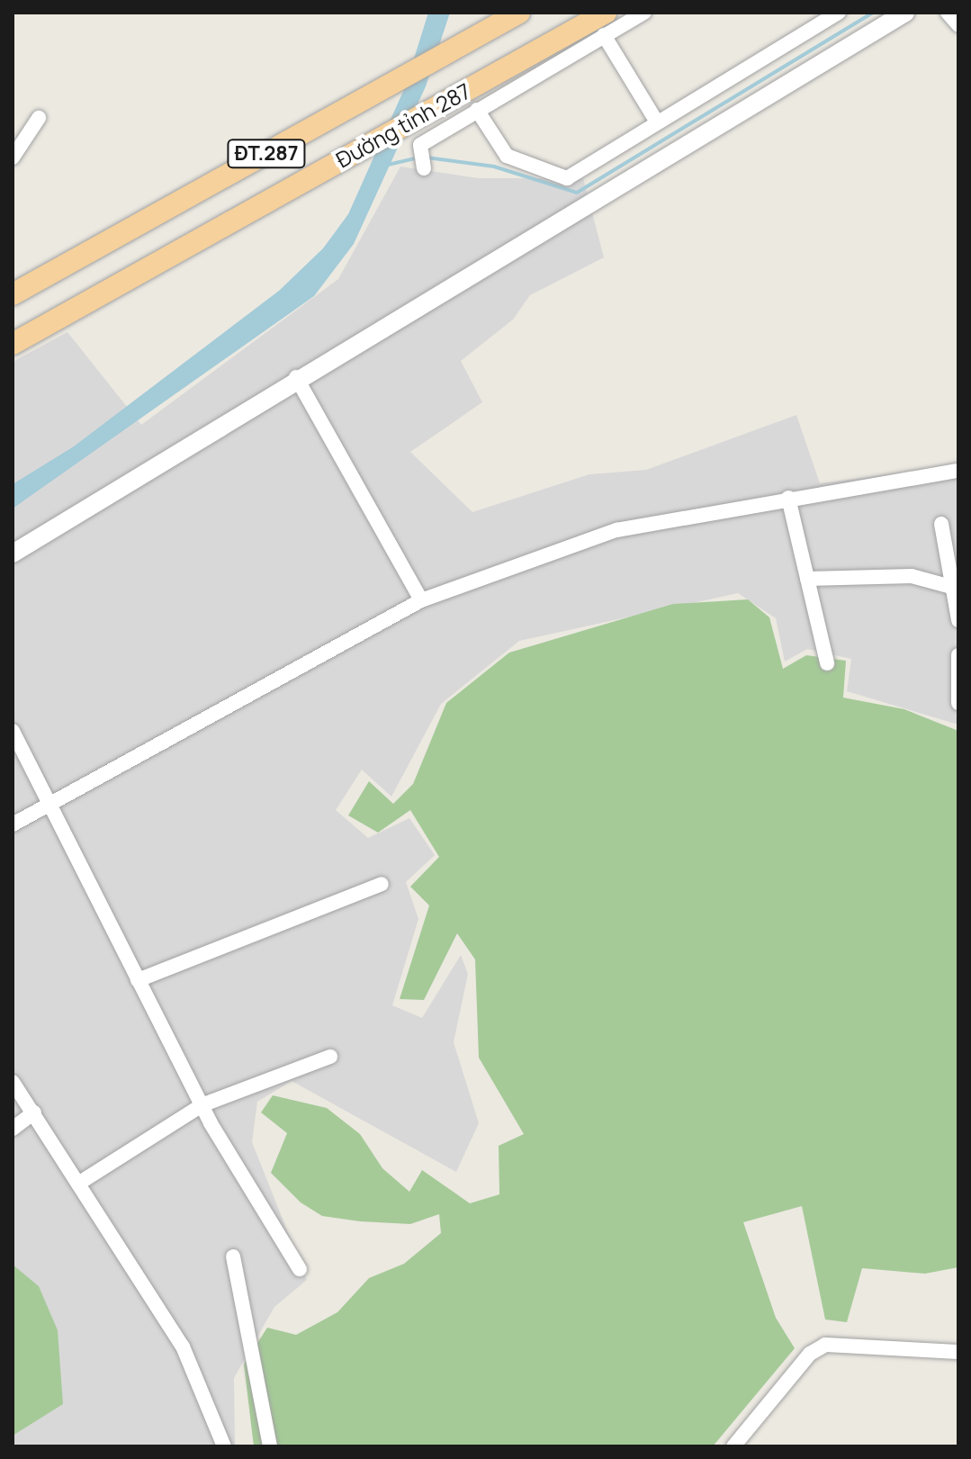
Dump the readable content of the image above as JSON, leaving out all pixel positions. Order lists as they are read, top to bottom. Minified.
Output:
{"streets":{"main road":["Đường tỉnh 287","ĐT.287"]}}
